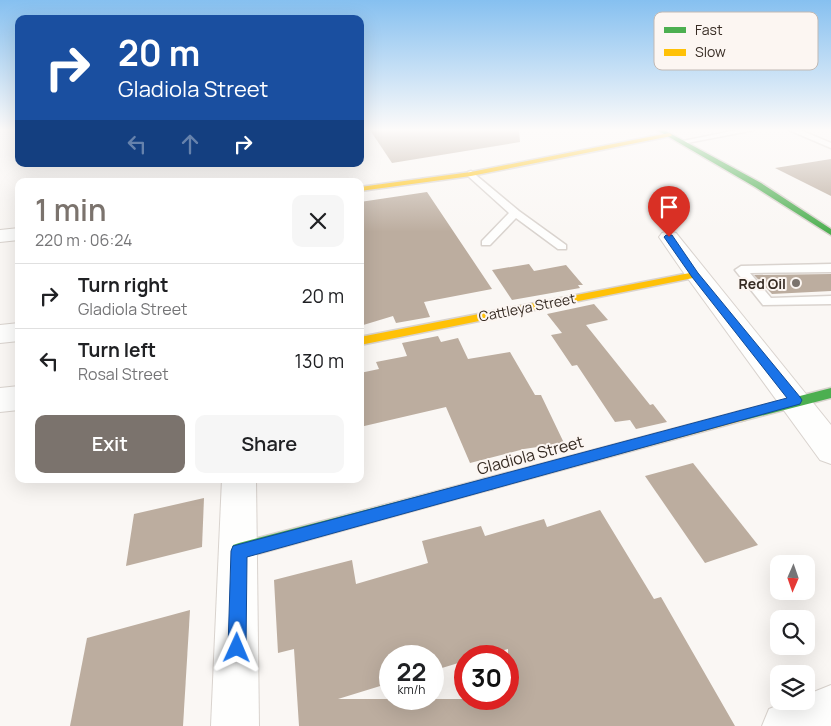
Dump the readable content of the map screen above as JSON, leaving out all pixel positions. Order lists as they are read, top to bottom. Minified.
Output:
{"streets":{"main road":["Cattleya Street","Gladiola Street"]},"places":["Red Oil"],"legend":["Fast","Slow"],"north":"bottom","page":{"turn":["20 m","Gladiola Street"],"heading":["1 min","220 m · 06:24"],"list":[{"name":"Turn right","note":"Gladiola Street","value":"20 m"},{"name":"Turn left","note":"Rosal Street","value":"130 m"}],"buttons":["Exit","Share"],"speed":"22 km/h","limit":"30"}}
